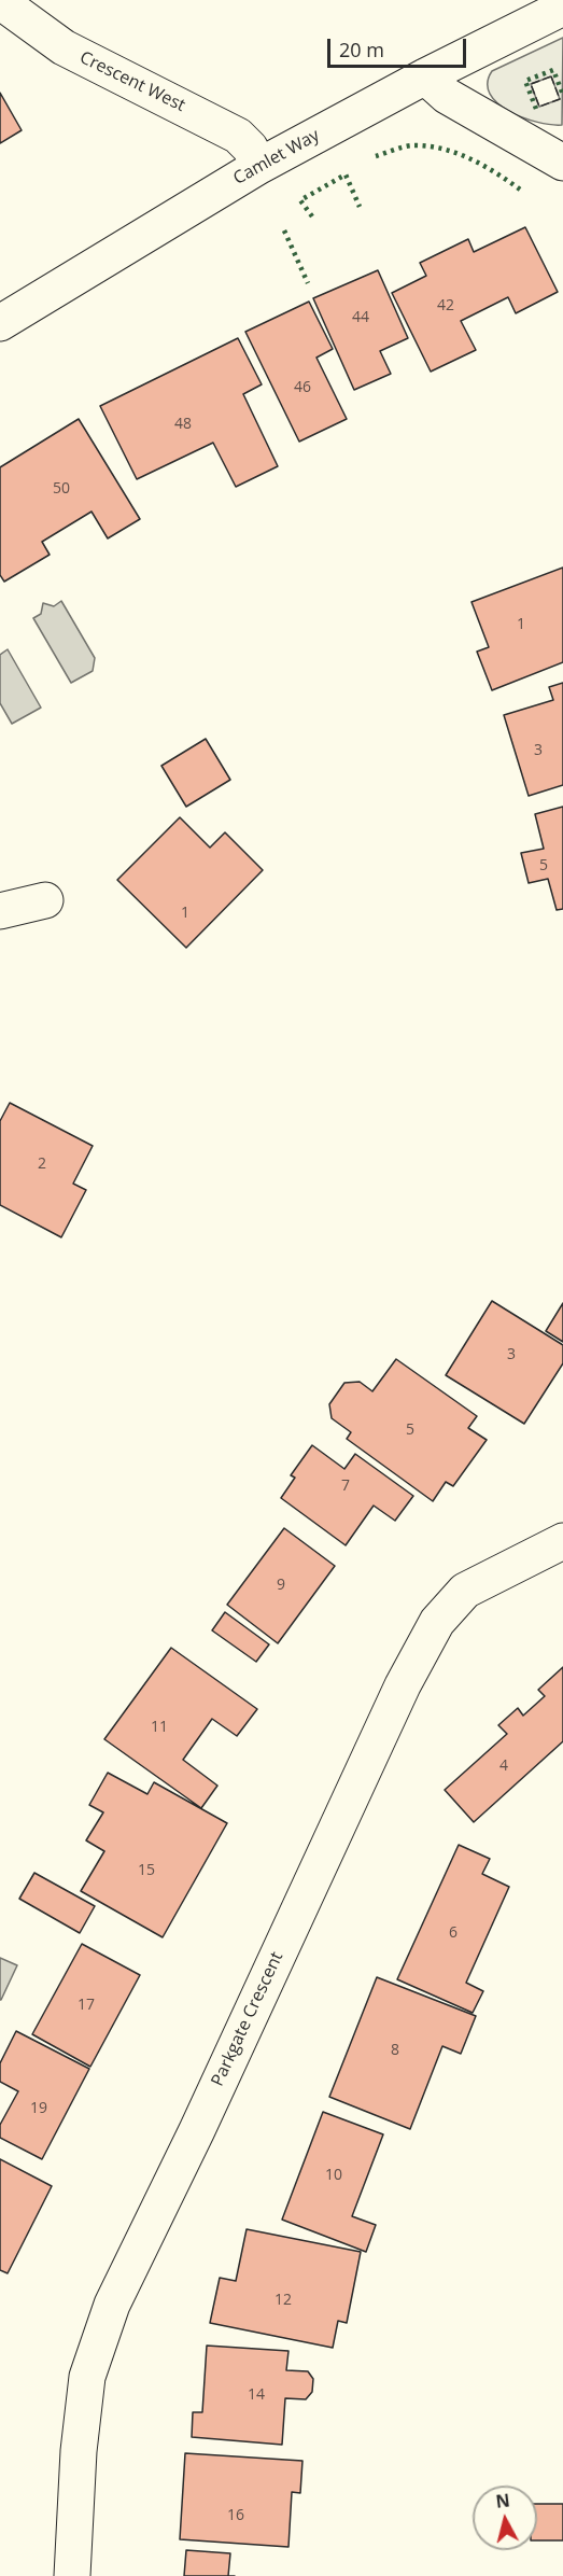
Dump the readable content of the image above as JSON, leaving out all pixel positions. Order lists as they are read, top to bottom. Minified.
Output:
{"streets":{"street":["Crescent West","Camlet Way","Parkgate Crescent"]},"crossings":[["Crescent West","Camlet Way"]],"house_numbers":["42","44","46","48","50","1","3","5","1","2","3","5","7","9","11","4","15","6","17","8","19","10","12","14","16"],"scale_bar":"20 m","north":"top"}
